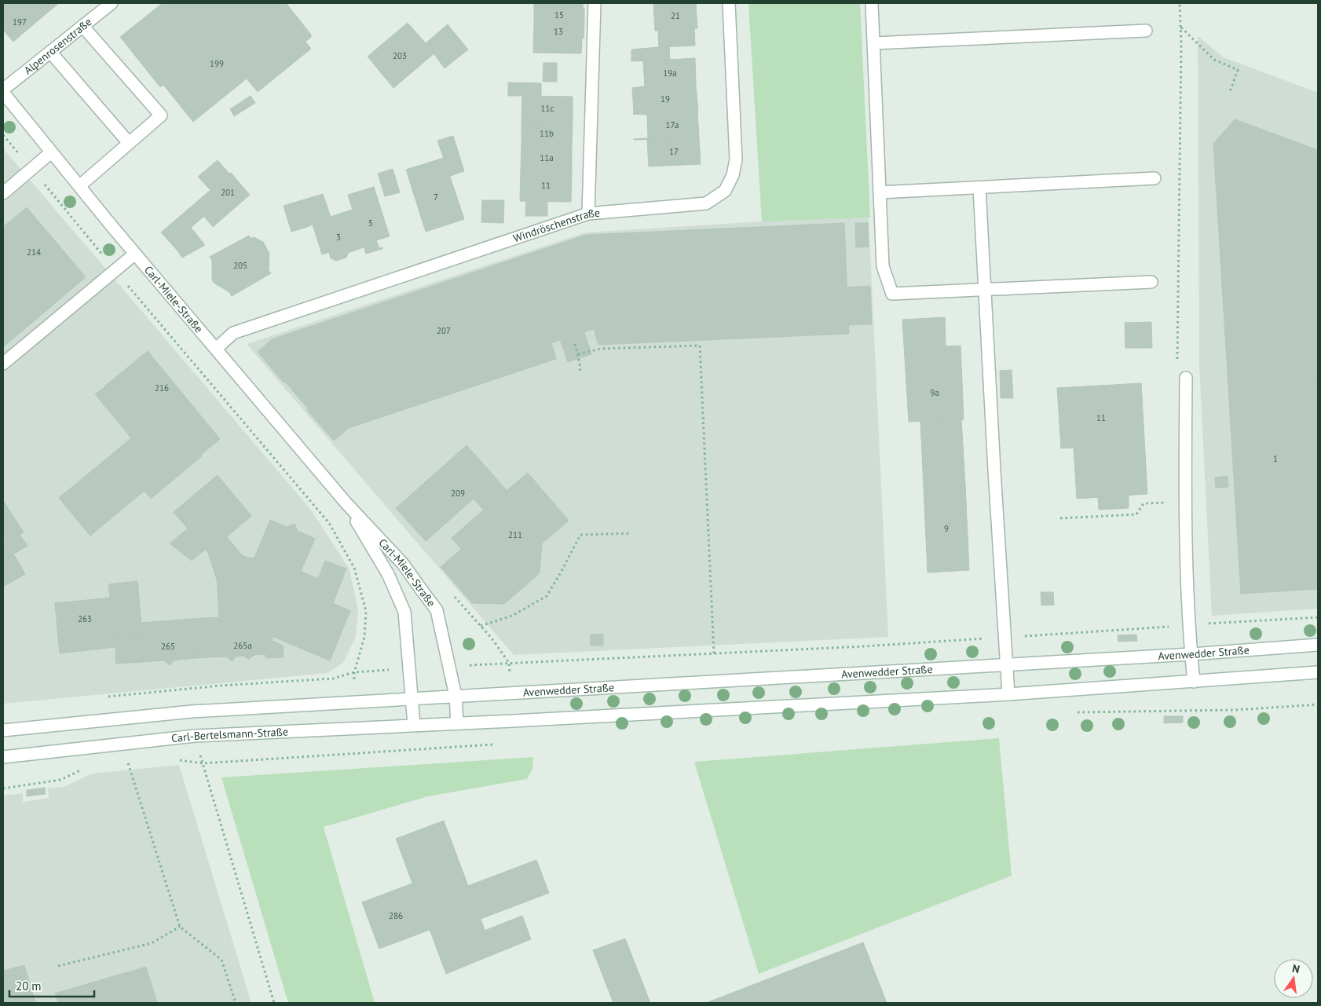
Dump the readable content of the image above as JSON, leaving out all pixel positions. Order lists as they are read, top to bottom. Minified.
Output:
{"streets":{"main road":["Alpenrosenstraße","Windröschenstraße","Carl-Miele-Straße","Avenwedder Straße","Carl-Bertelsmann-Straße"]},"crossings":[["Windröschenstraße","Carl-Miele-Straße"],["Carl-Miele-Straße","Avenwedder Straße"],["Carl-Miele-Straße","Carl-Bertelsmann-Straße"]],"house_numbers":["15","21","197","13","203","199","19a","19","11c","17a","11b","17","11a","11","201","7","5","3","214","205","207","216","9a","11","1","209","9","211","263","265a","265","286"],"scale_bar":"20 m","north":"top"}
